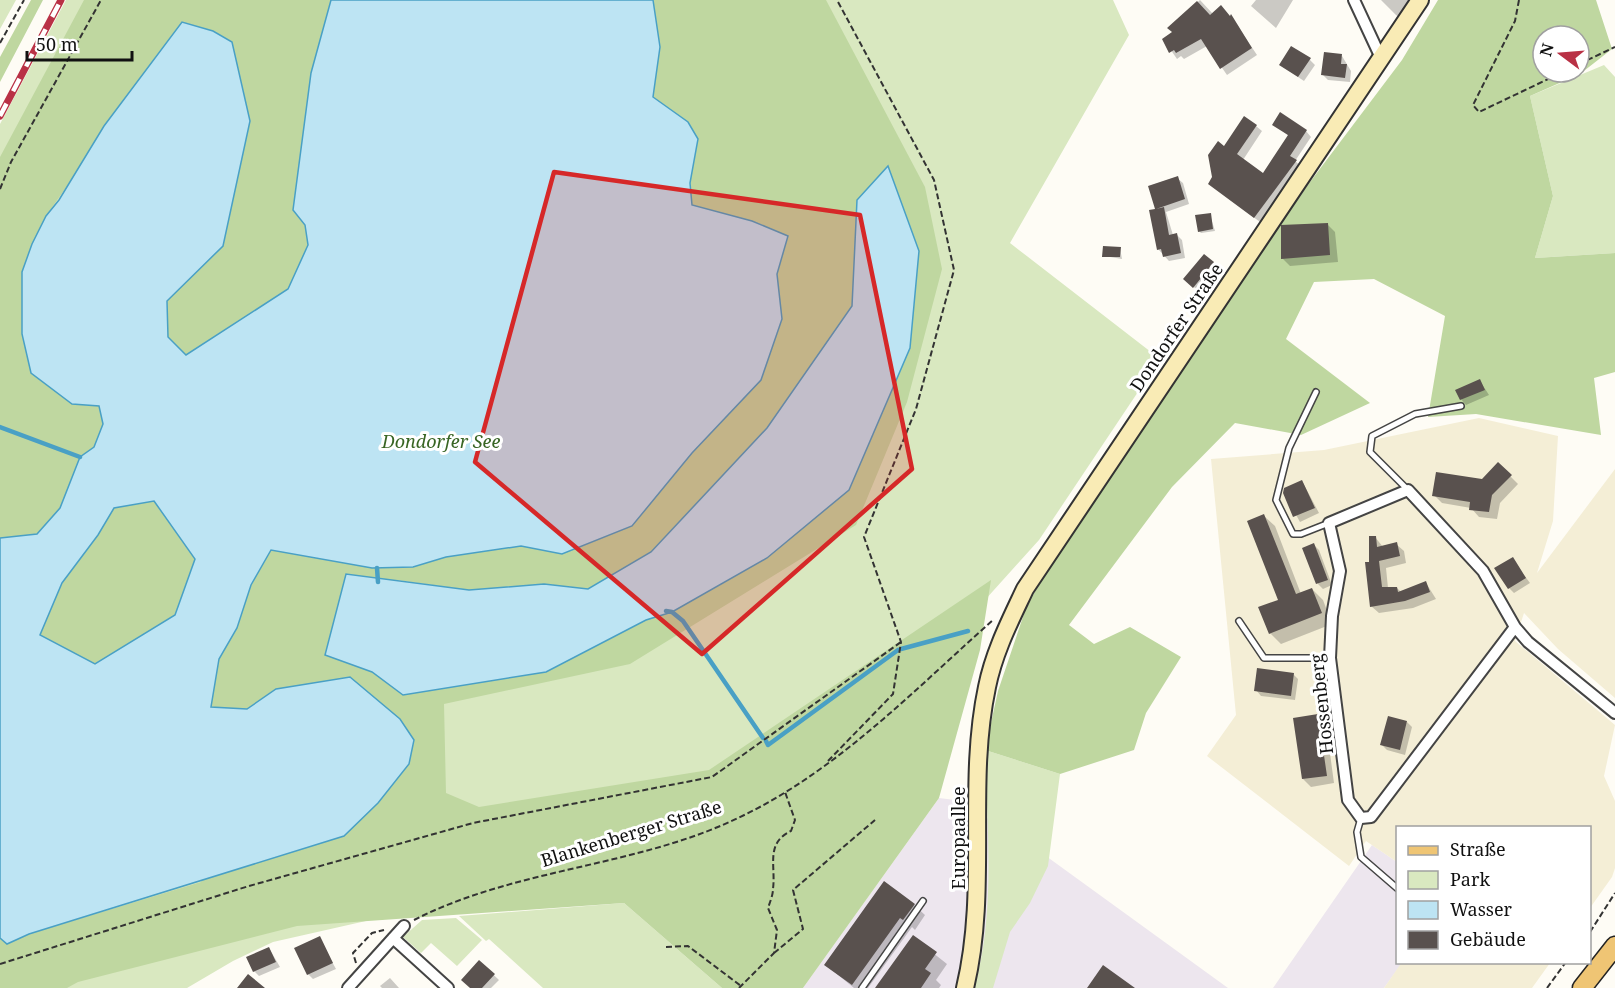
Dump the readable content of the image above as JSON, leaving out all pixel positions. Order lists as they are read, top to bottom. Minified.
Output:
{"streets":{"main road":["Dondorfer Straße","Europaallee"],"street":["Hossenberg"],"path":["Blankenberger Straße"]},"crossings":[["Dondorfer Straße","Europaallee"]],"parks":["Dondorfer See"],"legend":["Straße","Park","Wasser","Gebäude"],"scale_bar":"50 m","north":"left"}
